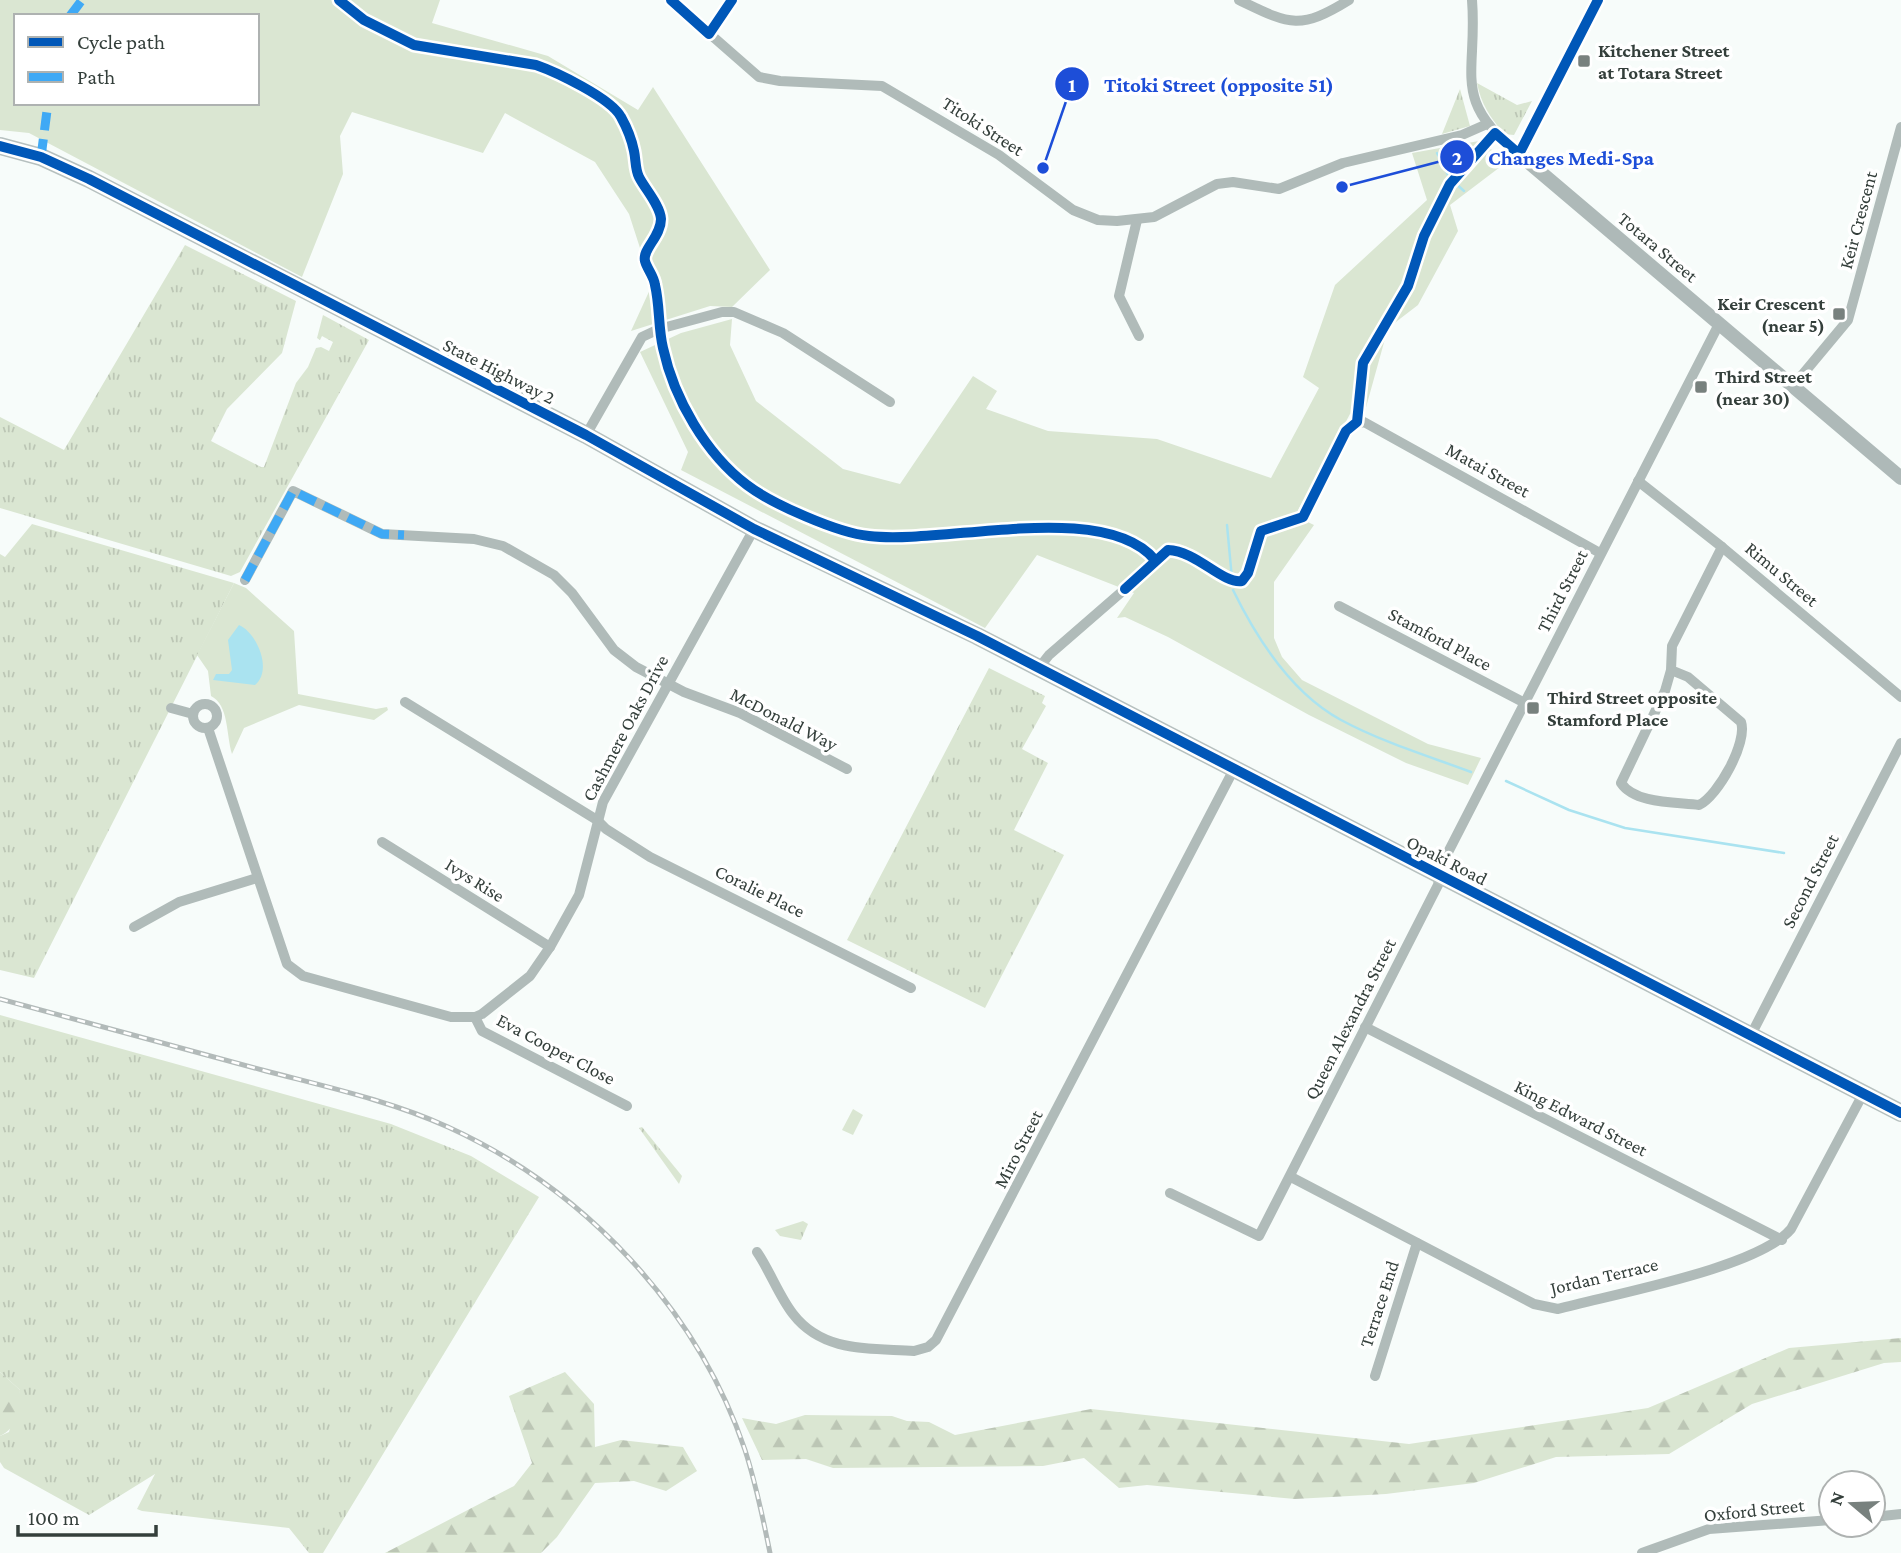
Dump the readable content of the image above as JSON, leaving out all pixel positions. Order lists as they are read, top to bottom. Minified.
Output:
{"streets":{"highway":["State Highway 2","Opaki Road"],"street":["Titoki Street","Keir Crescent","Totara Street","Matai Street","Rimu Street","Third Street","Stamford Place","McDonald Way","Cashmere Oaks Drive","Ivys Rise","Second Street","Coralie Place","Queen Alexandra Street","Eva Cooper Close","King Edward Street","Miro Street","Jordan Terrace","Terrace End","Oxford Street"]},"crossings":[["Keir Crescent","Totara Street"],["Totara Street","Third Street"],["State Highway 2","Cashmere Oaks Drive"],["State Highway 2","Opaki Road"],["Matai Street","Third Street"],["Rimu Street","Third Street"],["Third Street","Stamford Place"],["Third Street","Opaki Road"],["Third Street","Queen Alexandra Street"],["McDonald Way","Cashmere Oaks Drive"],["Cashmere Oaks Drive","Ivys Rise"],["Cashmere Oaks Drive","Coralie Place"],["Cashmere Oaks Drive","Eva Cooper Close"],["Opaki Road","Second Street"],["Opaki Road","Queen Alexandra Street"],["Opaki Road","Miro Street"],["Opaki Road","Jordan Terrace"],["Queen Alexandra Street","King Edward Street"],["Queen Alexandra Street","Jordan Terrace"],["King Edward Street","Jordan Terrace"],["Jordan Terrace","Terrace End"]],"places":{"transit":["Kitchener Street at Totara Street","Keir Crescent (near 5)","Third Street (near 30)","Third Street opposite Stamford Place"],"other":["Titoki Street (opposite 51)","Changes Medi-Spa"]},"legend":["Cycle path","Path"],"scale_bar":"100 m","north":"left"}
